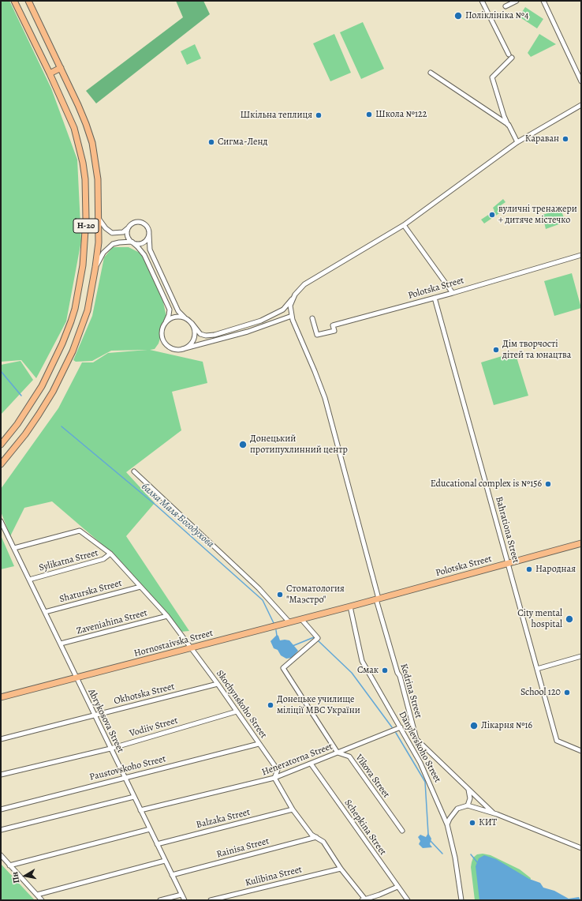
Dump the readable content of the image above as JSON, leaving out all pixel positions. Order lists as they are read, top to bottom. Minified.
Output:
{"streets":{"main road":["Н-20","Polotska Street","Hornostaivska Street"],"street":["Bahrationa Street","Sylikatna Street","Shaturska Street","Zaveniahina Street","Kedrina Street","Okhotska Street","Skochynskoho Street","Abrykosova Street","Vodiiv Street","Danylevskoho Street","Heneratorna Street","Paustovskoho Street","Vikova Street","Balzaka Street","Schepkina Street","Rainisa Street","Kulibina Street"]},"crossings":[["Polotska Street","Bahrationa Street"],["Polotska Street","Hornostaivska Street"],["Polotska Street","Kedrina Street"],["Polotska Street","Danylevskoho Street"],["Sylikatna Street","Skochynskoho Street"],["Sylikatna Street","Abrykosova Street"],["Shaturska Street","Skochynskoho Street"],["Shaturska Street","Abrykosova Street"],["Zaveniahina Street","Skochynskoho Street"],["Zaveniahina Street","Abrykosova Street"],["Hornostaivska Street","Skochynskoho Street"],["Hornostaivska Street","Abrykosova Street"],["Hornostaivska Street","Danylevskoho Street"],["Okhotska Street","Skochynskoho Street"],["Okhotska Street","Abrykosova Street"],["Skochynskoho Street","Abrykosova Street"],["Skochynskoho Street","Vodiiv Street"],["Skochynskoho Street","Heneratorna Street"],["Skochynskoho Street","Paustovskoho Street"],["Skochynskoho Street","Balzaka Street"],["Skochynskoho Street","Rainisa Street"],["Skochynskoho Street","Kulibina Street"],["Abrykosova Street","Vodiiv Street"],["Abrykosova Street","Heneratorna Street"],["Abrykosova Street","Paustovskoho Street"],["Abrykosova Street","Balzaka Street"],["Abrykosova Street","Rainisa Street"],["Danylevskoho Street","Heneratorna Street"],["Heneratorna Street","Vikova Street"],["Heneratorna Street","Schepkina Street"]],"water":["балка Маля Богодухова"],"places":["Поліклініка №4","Школа №122","Шкільна теплиця","Караван","Сигма-Ленд","вуличні тренажери + дитяче містечко","Дім творчості дітей та юнацтва","Донецький протипухлинний центр","Educational complex is №156","Народная","Стоматология \"Маэстро\"","City mental hospital","Смак","School 120","Донецьке училище міліції МВС України","Лікарня №16","КИТ"],"north":"left"}
